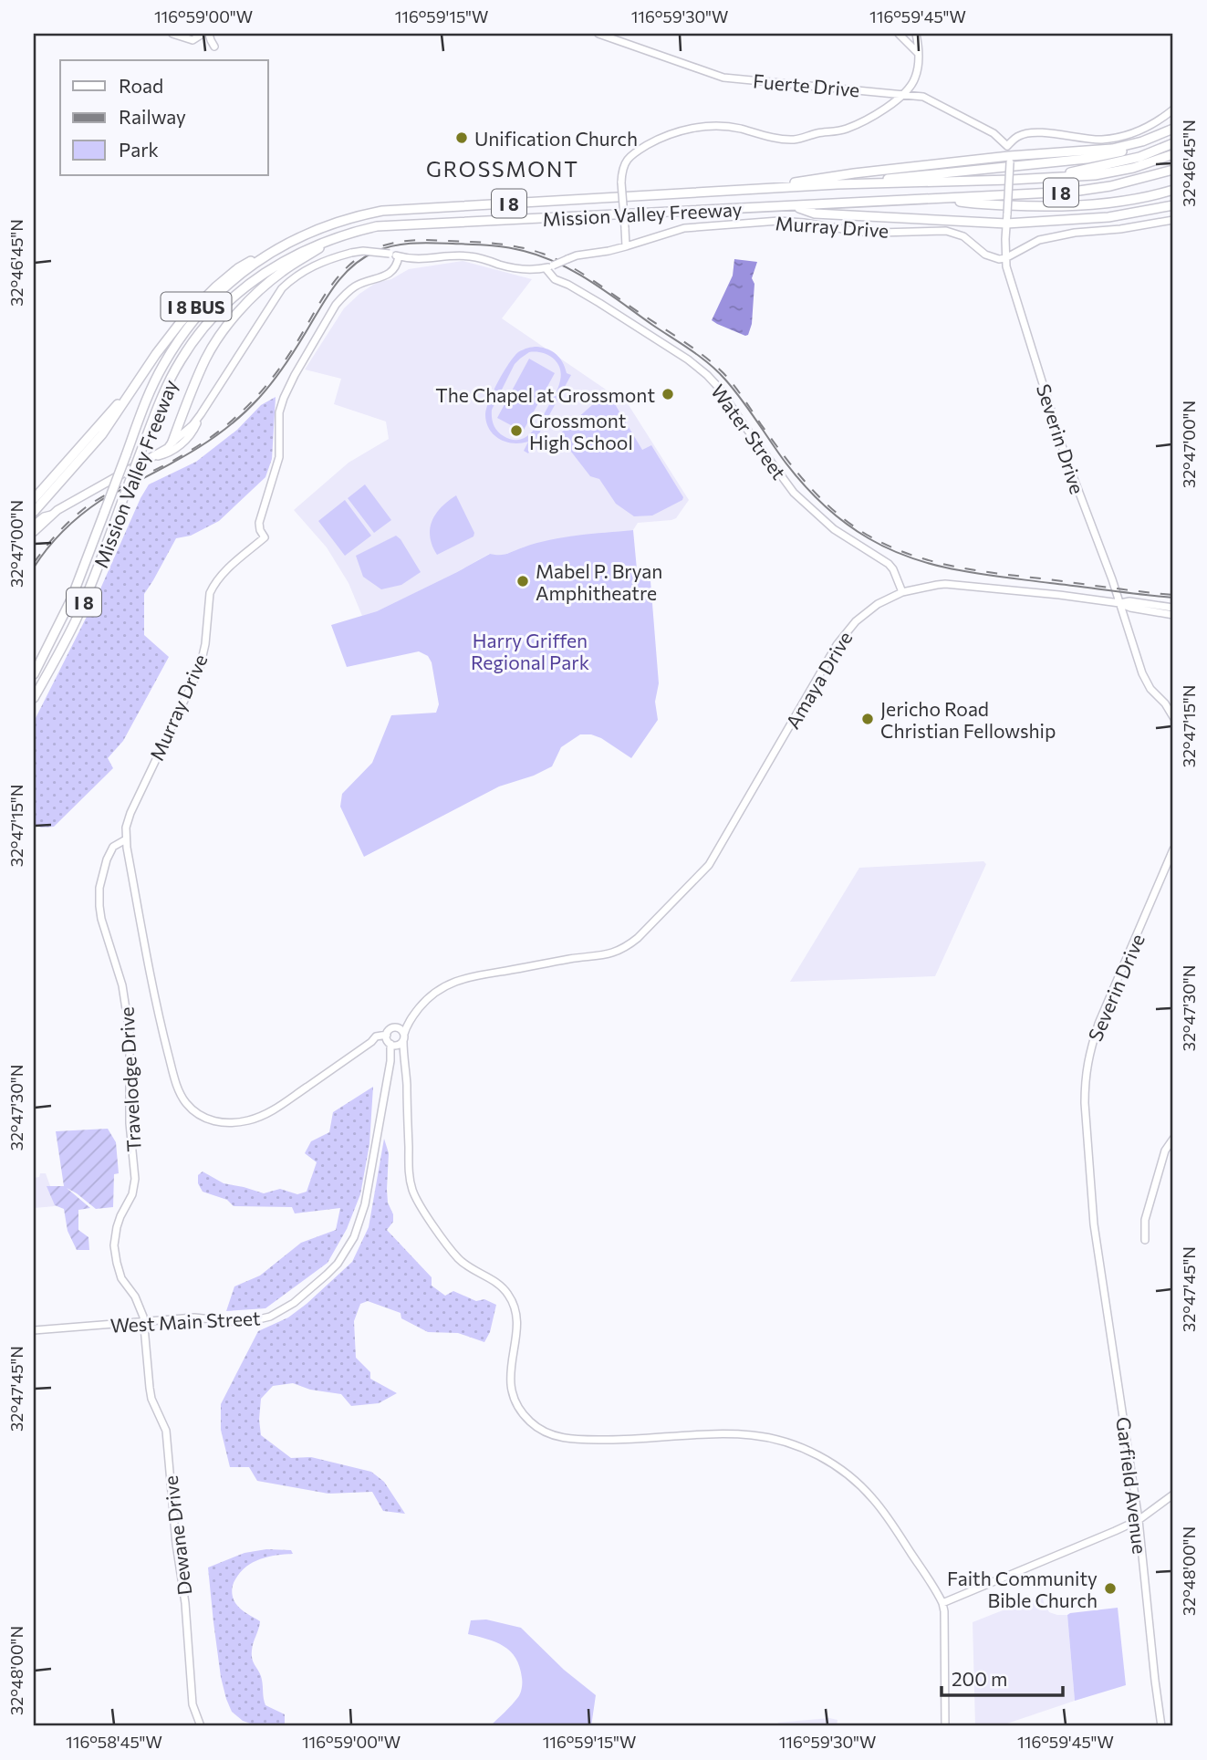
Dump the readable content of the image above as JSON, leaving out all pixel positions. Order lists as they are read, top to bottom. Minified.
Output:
{"streets":{"highway":["I 8","Mission Valley Freeway","I 8 BUS"],"street":["Fuerte Drive","Murray Drive","Water Street","Severin Drive","Amaya Drive","Travelodge Drive","West Main Street","Garfield Avenue","Dewane Drive"]},"crossings":[["Fuerte Drive","Severin Drive"],["Mission Valley Freeway","I 8 BUS"],["Murray Drive","Water Street"],["Murray Drive","Severin Drive"],["Murray Drive","Travelodge Drive"],["Murray Drive","West Main Street"],["Water Street","Amaya Drive"],["Severin Drive","Amaya Drive"],["Severin Drive","Garfield Avenue"],["Travelodge Drive","West Main Street"],["Travelodge Drive","Dewane Drive"],["West Main Street","Dewane Drive"]],"districts":["GROSSMONT"],"parks":["Harry Griffen Regional Park"],"places":["Unification Church","The Chapel at Grossmont","Grossmont High School","Mabel P. Bryan Amphitheatre","Jericho Road Christian Fellowship","Faith Community Bible Church"],"legend":["Road","Railway","Park"],"scale_bar":"200 m","coordinates":["116°59'00\"W","116°59'15\"W","116°59'30\"W","116°59'45\"W","32°46'45\"N","32°47'00\"N","32°47'15\"N","32°47'30\"N","32°47'45\"N","32°48'00\"N","116°58'45\"W"]}
